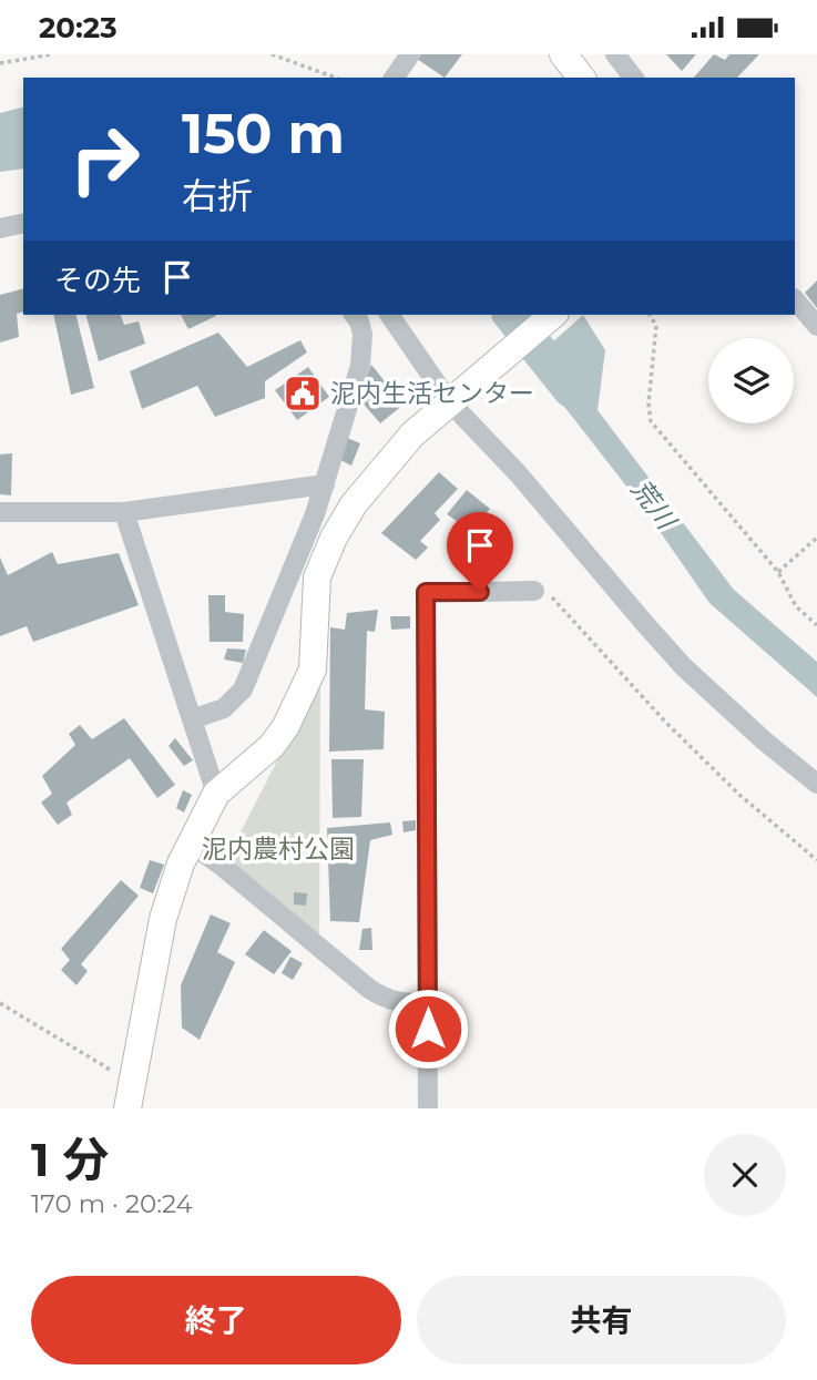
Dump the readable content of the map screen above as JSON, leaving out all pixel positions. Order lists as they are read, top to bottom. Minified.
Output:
{"water":["荒川"],"parks":["泥内農村公園"],"places":{"public building":["泥内生活センター"]},"page":{"status":"20:23","turn":["150 m","右折"],"then":"その先","heading":["1 分","170 m · 20:24"],"buttons":["終了","共有"]}}
